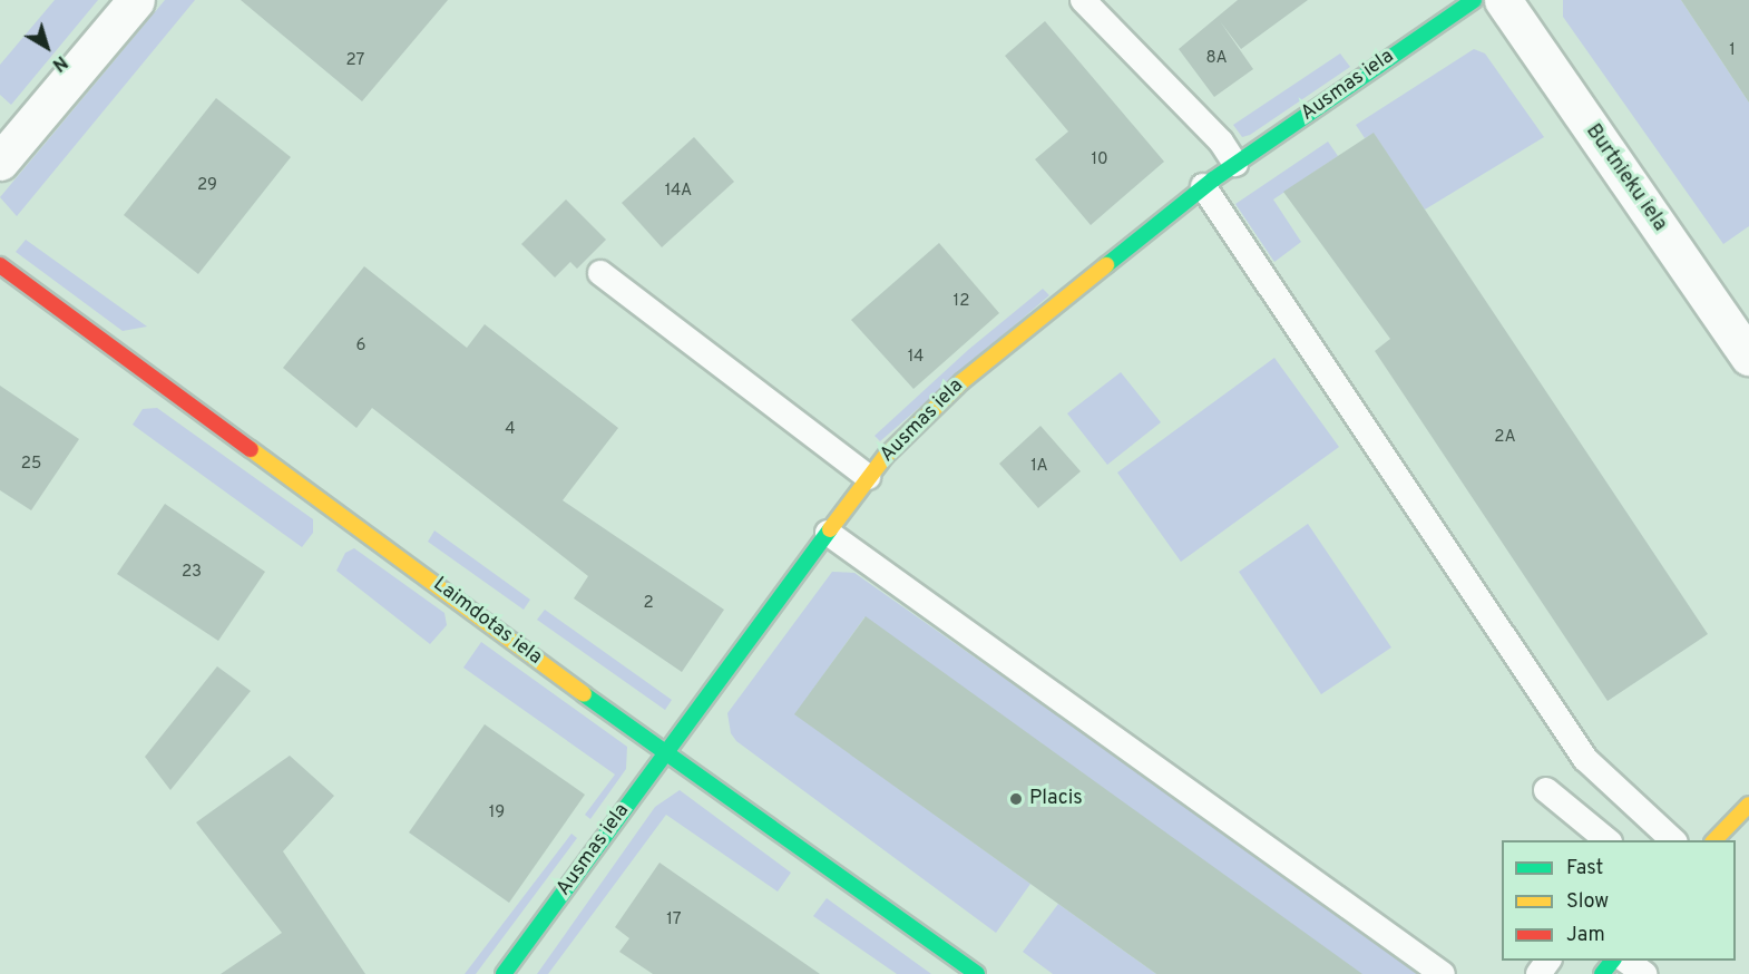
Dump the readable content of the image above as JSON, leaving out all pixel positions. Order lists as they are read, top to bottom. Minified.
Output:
{"streets":{"street":["Ausmas iela","Burtnieku iela","Laimdotas iela"]},"crossings":[["Ausmas iela","Laimdotas iela"]],"places":["Placis"],"house_numbers":["1","8A","27","10","29","14A","12","6","14","4","2A","25","1A","23","2","19","17"],"legend":["Fast","Slow","Jam"],"north":"bottom right"}
